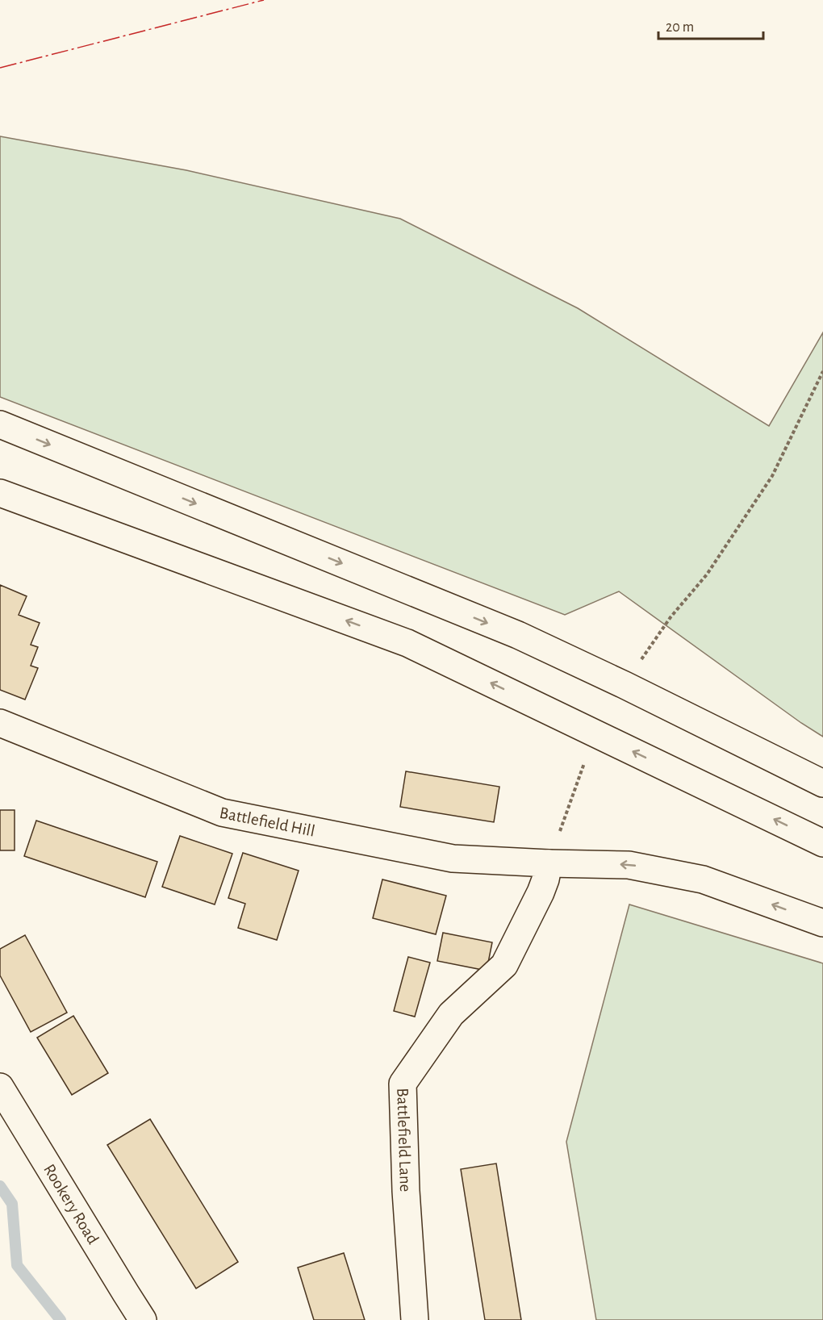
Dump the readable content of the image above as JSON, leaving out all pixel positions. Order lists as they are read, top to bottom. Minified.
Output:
{"streets":{"main road":["Battlefield Hill","Battlefield Lane","Rookery Road"]},"crossings":[["Battlefield Hill","Battlefield Lane"]],"scale_bar":"20 m"}
